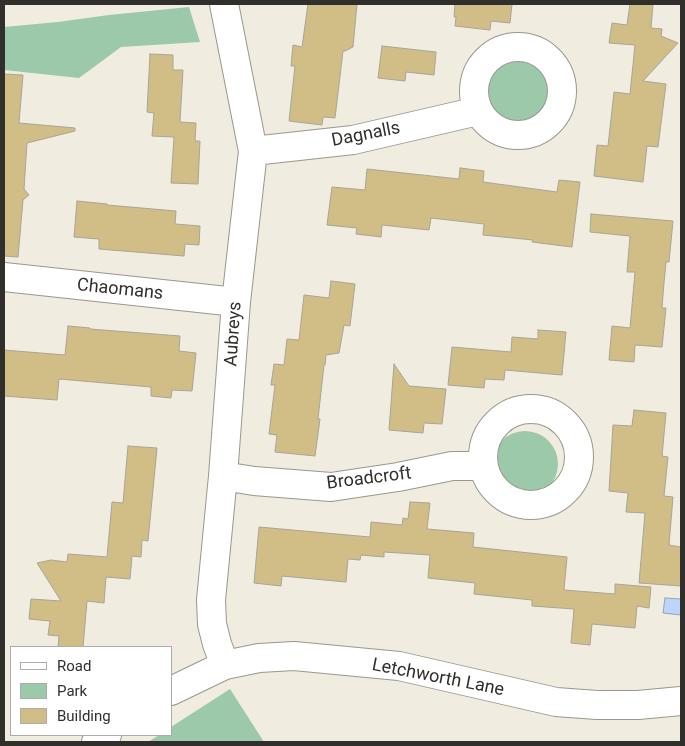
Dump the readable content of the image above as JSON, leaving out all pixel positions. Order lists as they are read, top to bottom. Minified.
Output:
{"streets":{"street":["Dagnalls","Chaomans","Aubreys","Broadcroft","Letchworth Lane"]},"crossings":[["Dagnalls","Aubreys"],["Chaomans","Aubreys"],["Aubreys","Broadcroft"],["Aubreys","Letchworth Lane"]],"legend":["Road","Park","Building"]}
